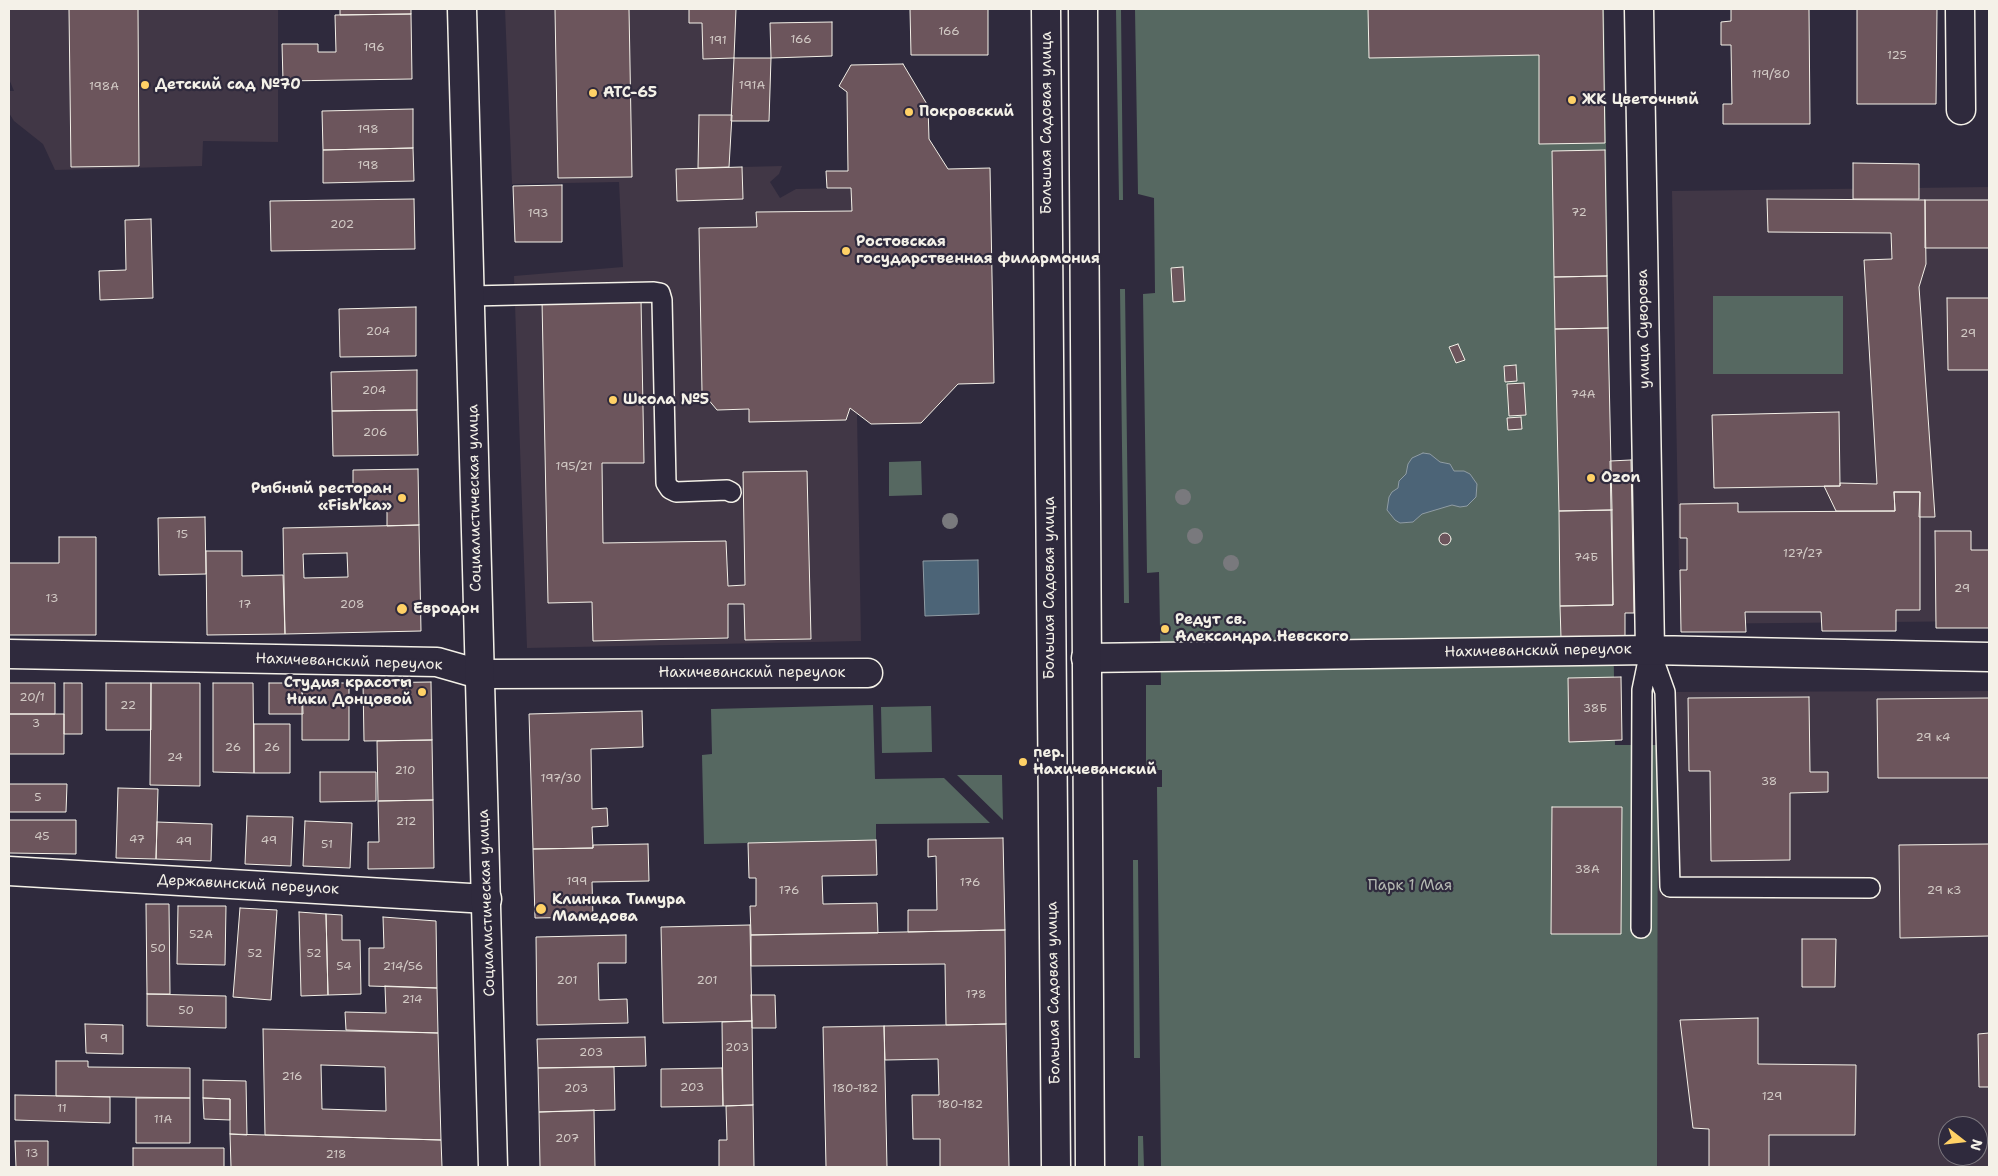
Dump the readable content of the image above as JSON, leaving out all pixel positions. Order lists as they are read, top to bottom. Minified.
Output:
{"streets":{"street":["Большая Садовая улица","улица Суворова","Социалистическая улица","Нахичеванский переулок","Державинский переулок"]},"crossings":[["улица Суворова","Нахичеванский переулок"],["Социалистическая улица","Нахичеванский переулок"],["Социалистическая улица","Державинский переулок"]],"parks":["Парк 1 Мая"],"places":["Детский сад №70","АТС-65","ЖК Цветочный","Покровский","Ростовская государственная филармония","Школа №5","Ozon","Рыбный ресторан «Fish’ka»","Евродон","Редут св. Александра Невского","Студия красоты Ники Донцовой","пер. Нахичеванский","Клиника Тимура Мамедова"],"house_numbers":["166","166","191","196","125","119/80","191А","198А","198","198","72","193","202","204","29","204","74А","206","195/21","15","127/27","74Б","29","13","17","208","20/1","22","38Б","3","29 к4","26","26","24","210","197/30","38","5","212","45","47","49","49","51","38А","199","176","176","29 к3","52А","50","52","52","54","214/56","201","201","178","214","50","9","203","203","216","203","203","180-182","129","180-182","11","11А","207","13","218"],"north":"right"}
